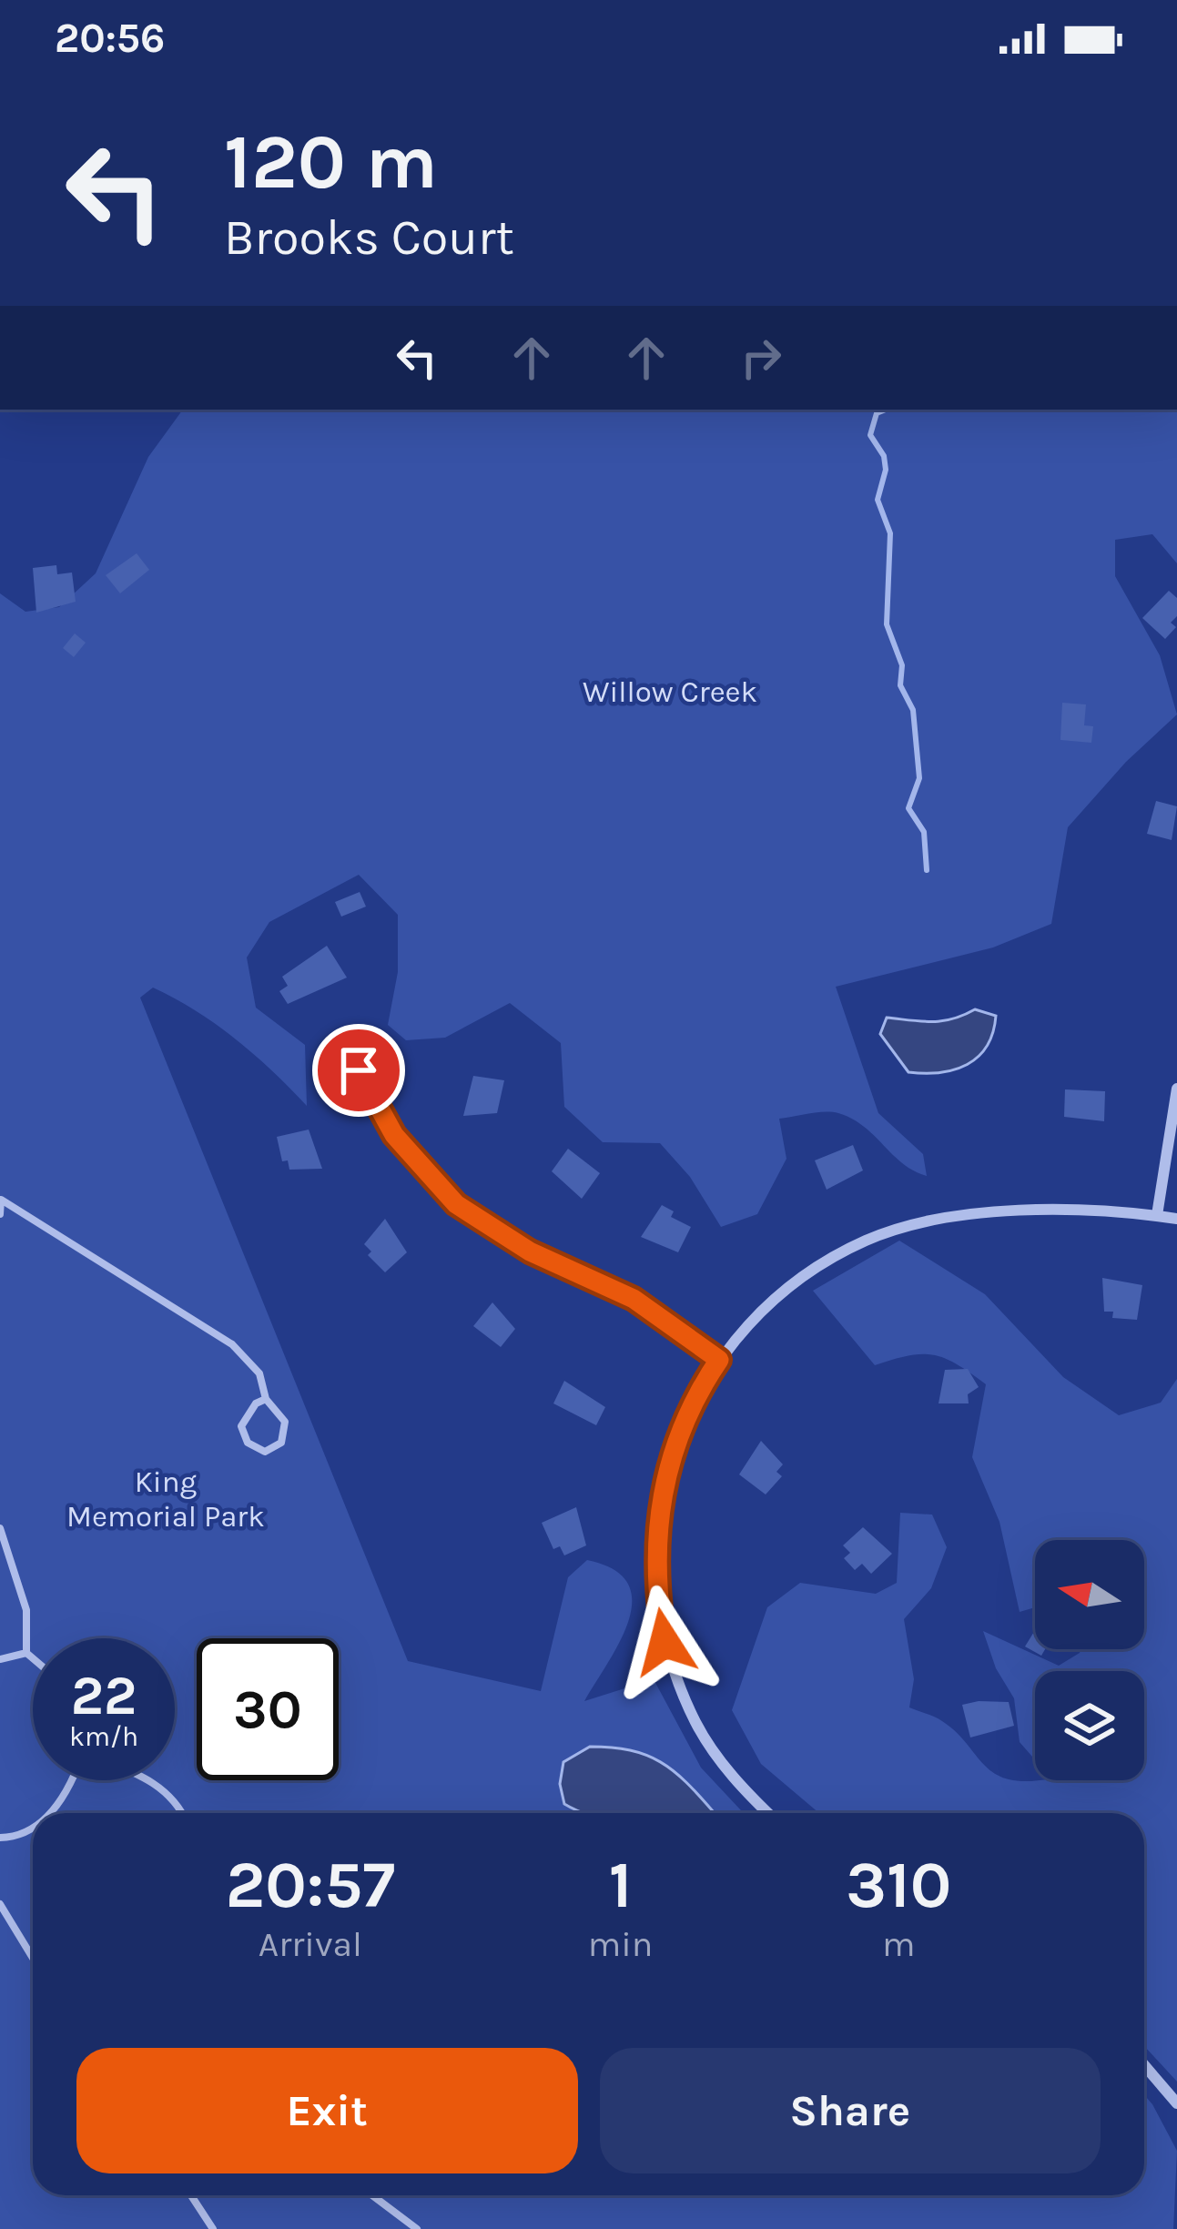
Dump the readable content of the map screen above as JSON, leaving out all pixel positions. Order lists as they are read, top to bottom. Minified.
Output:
{"parks":["Willow Creek","King Memorial Park"],"north":"left","page":{"status":"20:56","turn":["120 m","Brooks Court"],"speed":"22 km/h","limit":"30","eta":["20:57","Arrival","1","min","310","m"],"buttons":["Exit","Share"]}}
